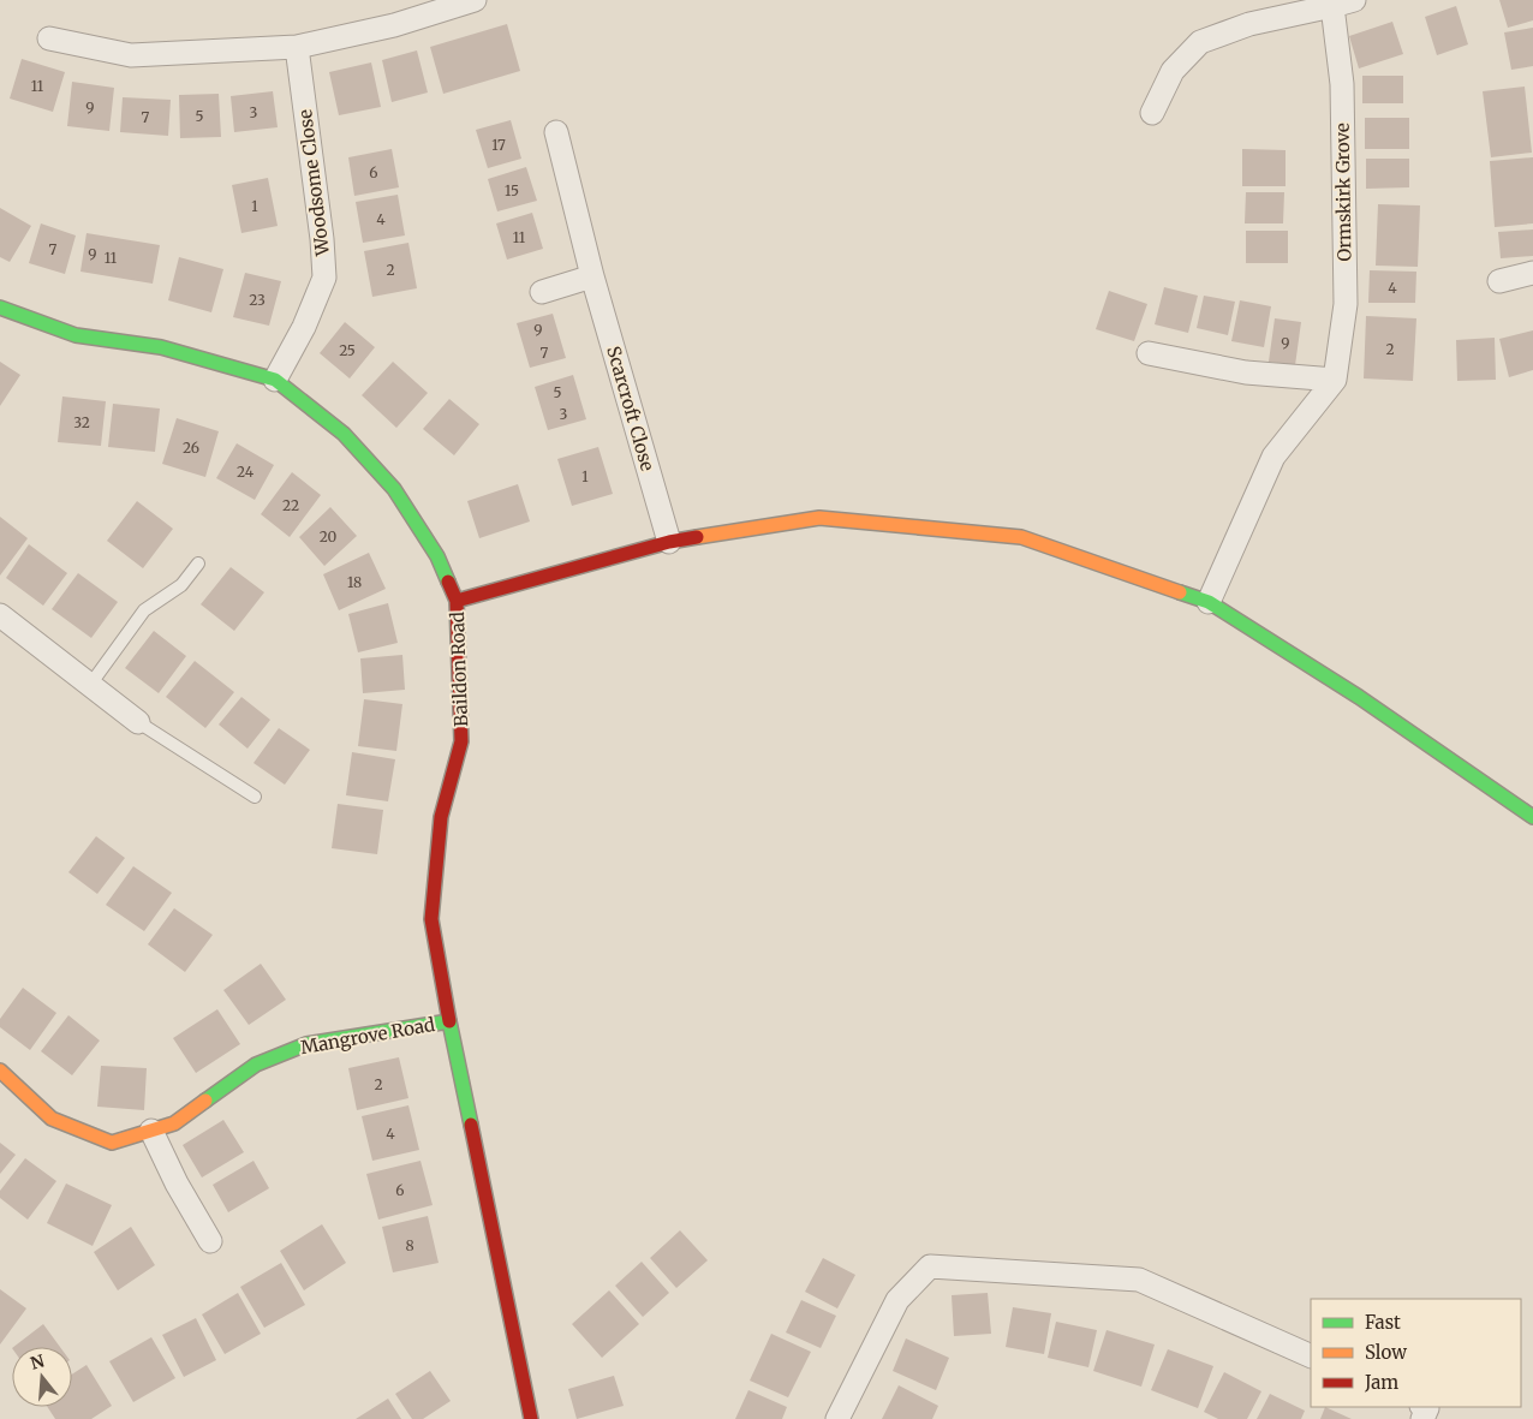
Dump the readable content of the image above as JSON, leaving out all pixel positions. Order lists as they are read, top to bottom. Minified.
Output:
{"streets":{"street":["Woodsome Close","Ormskirk Grove","Scarcroft Close","Baildon Road","Mangrove Road"]},"crossings":[["Woodsome Close","Baildon Road"],["Baildon Road","Mangrove Road"]],"house_numbers":["11","9","3","5","7","17","6","15","1","4","11","7","9","11","2","4","23","9","9","2","25","7","5","3","32","26","24","1","22","20","18","2","4","6","8"],"legend":["Fast","Slow","Jam"],"north":"top"}
